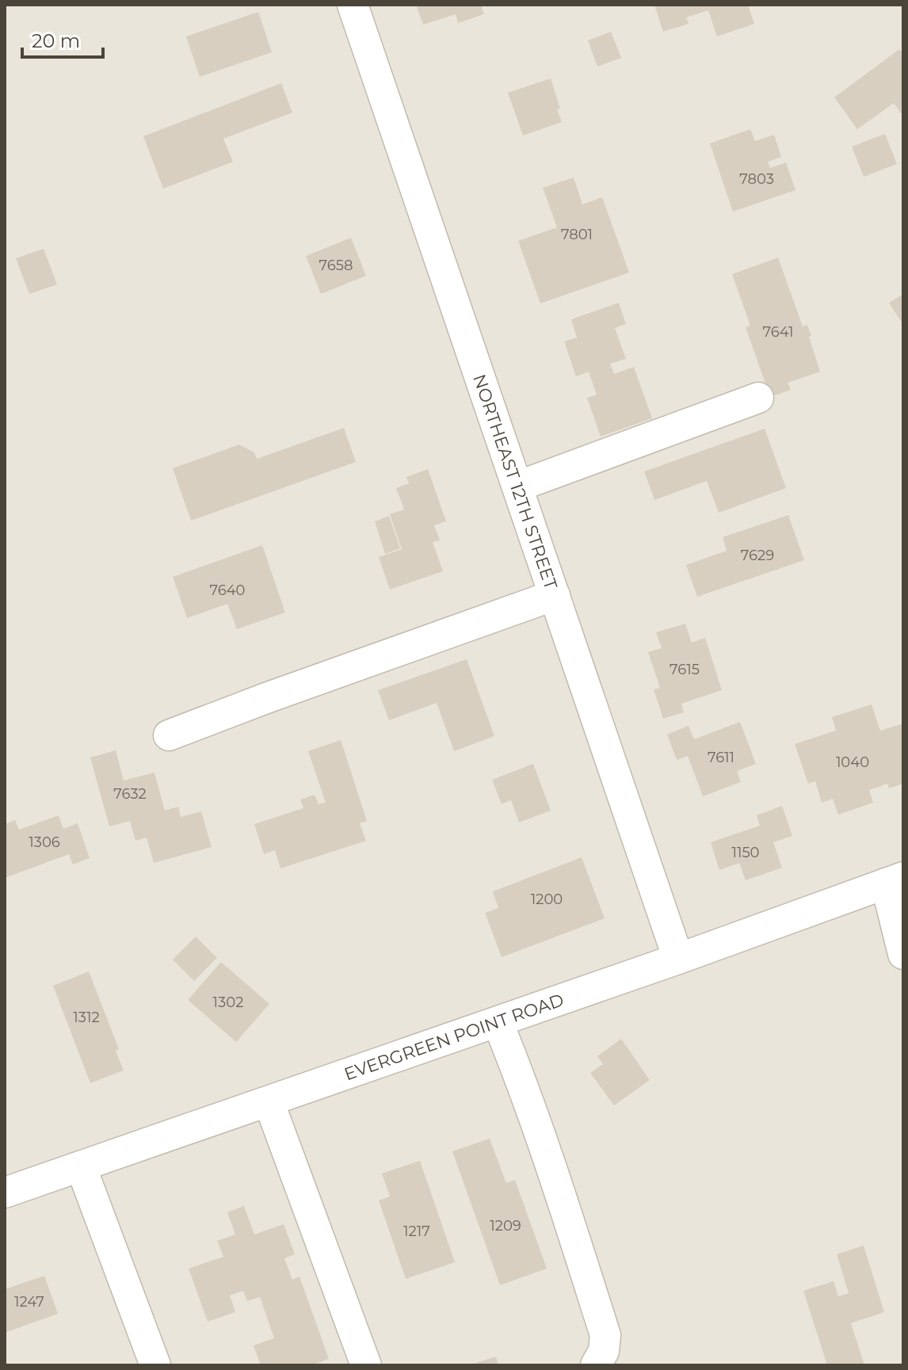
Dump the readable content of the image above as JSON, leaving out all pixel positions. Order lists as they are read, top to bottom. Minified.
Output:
{"streets":{"street":["NORTHEAST 12TH STREET","EVERGREEN POINT ROAD"]},"crossings":[["NORTHEAST 12TH STREET","EVERGREEN POINT ROAD"]],"house_numbers":["7803","7801","7658","7641","7629","7640","7615","7611","1040","7632","1306","1150","1200","1302","1312","1209","1217","1247"],"scale_bar":"20 m"}
